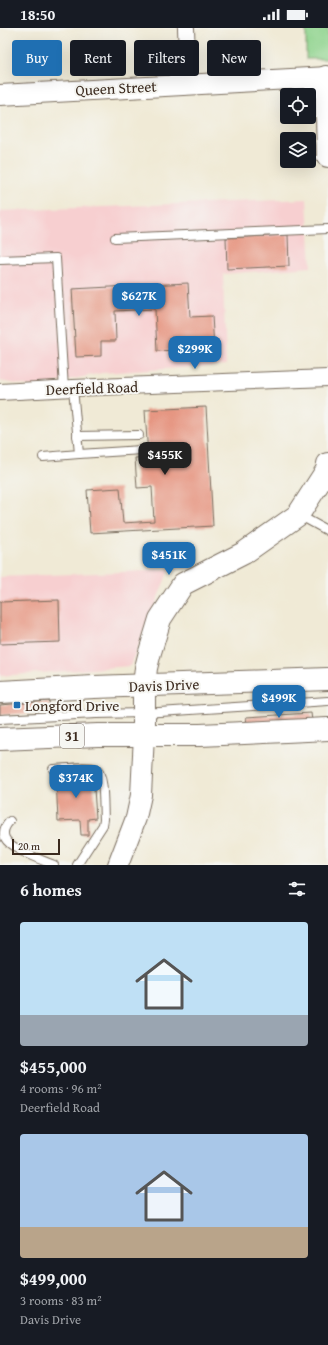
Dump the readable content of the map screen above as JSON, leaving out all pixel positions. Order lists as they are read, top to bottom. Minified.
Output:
{"streets":{"main road":["Davis Drive","31"],"street":["Queen Street","Deerfield Road"]},"places":{"transit":["Longford Drive"]},"scale_bar":"20 m","page":{"status":"18:50","chip":["Buy","Rent","Filters","New"],"price":["$627K","$299K","$455K","$451K","$499K","$374K"],"scale":"20 m","heading":"6 homes","list":[{"name":"$455,000","note":"4 rooms · 96 m² · Deerfield Road"},{"name":"$499,000","note":"3 rooms · 83 m² · Davis Drive"}]}}
